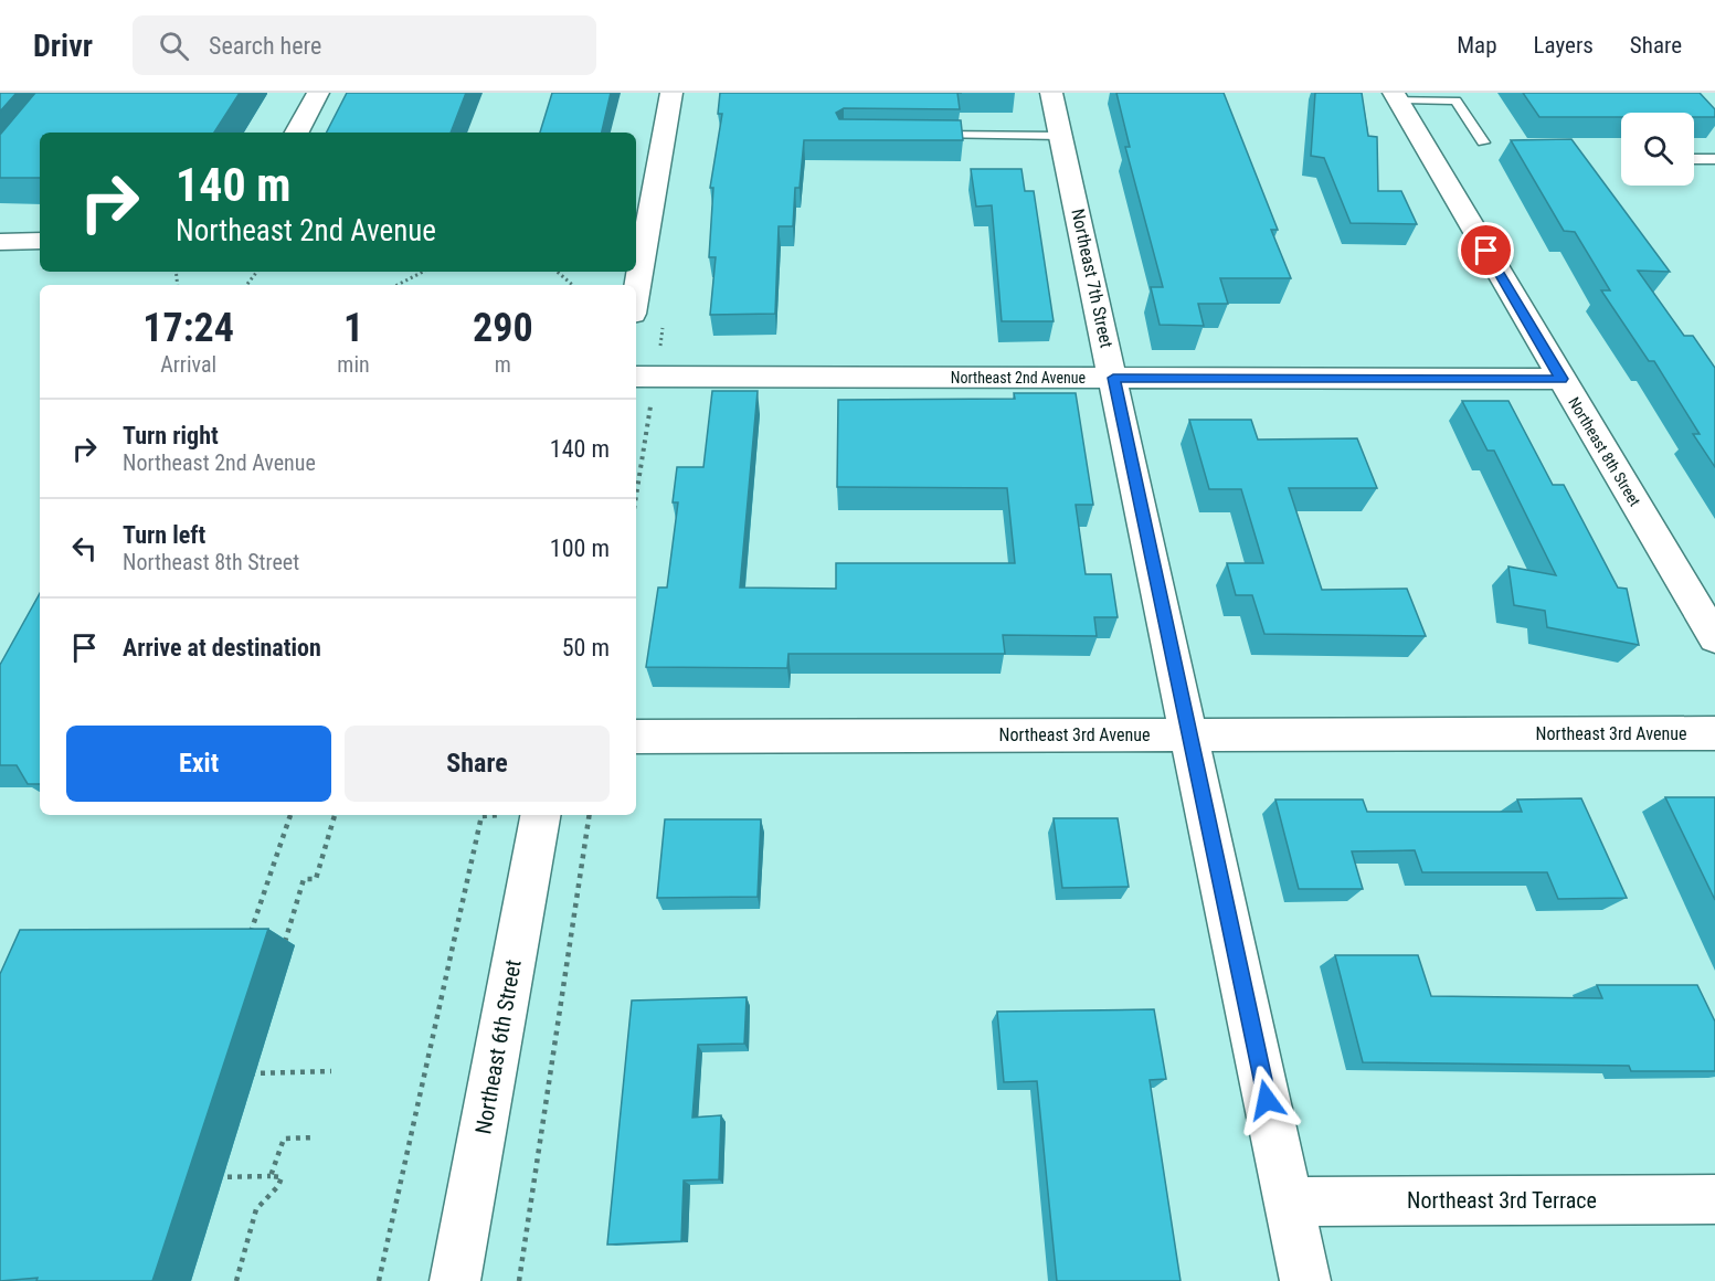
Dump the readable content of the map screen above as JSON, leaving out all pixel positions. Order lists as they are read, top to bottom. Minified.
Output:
{"streets":{"street":["Northeast 7th Street","Northeast 2nd Avenue","Northeast 8th Street","Northeast 3rd Avenue","Northeast 6th Street","Northeast 3rd Terrace"]},"crossings":[["Northeast 7th Street","Northeast 2nd Avenue"],["Northeast 7th Street","Northeast 3rd Avenue"],["Northeast 7th Street","Northeast 3rd Terrace"],["Northeast 2nd Avenue","Northeast 8th Street"]],"page":{"header":"Drivr","search":"Search here","nav":["Map","Layers","Share"],"turn":["140 m","Northeast 2nd Avenue"],"eta":["17:24","Arrival","1","min","290","m"],"list":[{"name":"Turn right","note":"Northeast 2nd Avenue","value":"140 m"},{"name":"Turn left","note":"Northeast 8th Street","value":"100 m"},{"name":"Arrive at destination","value":"50 m"}],"buttons":["Exit","Share"]}}
